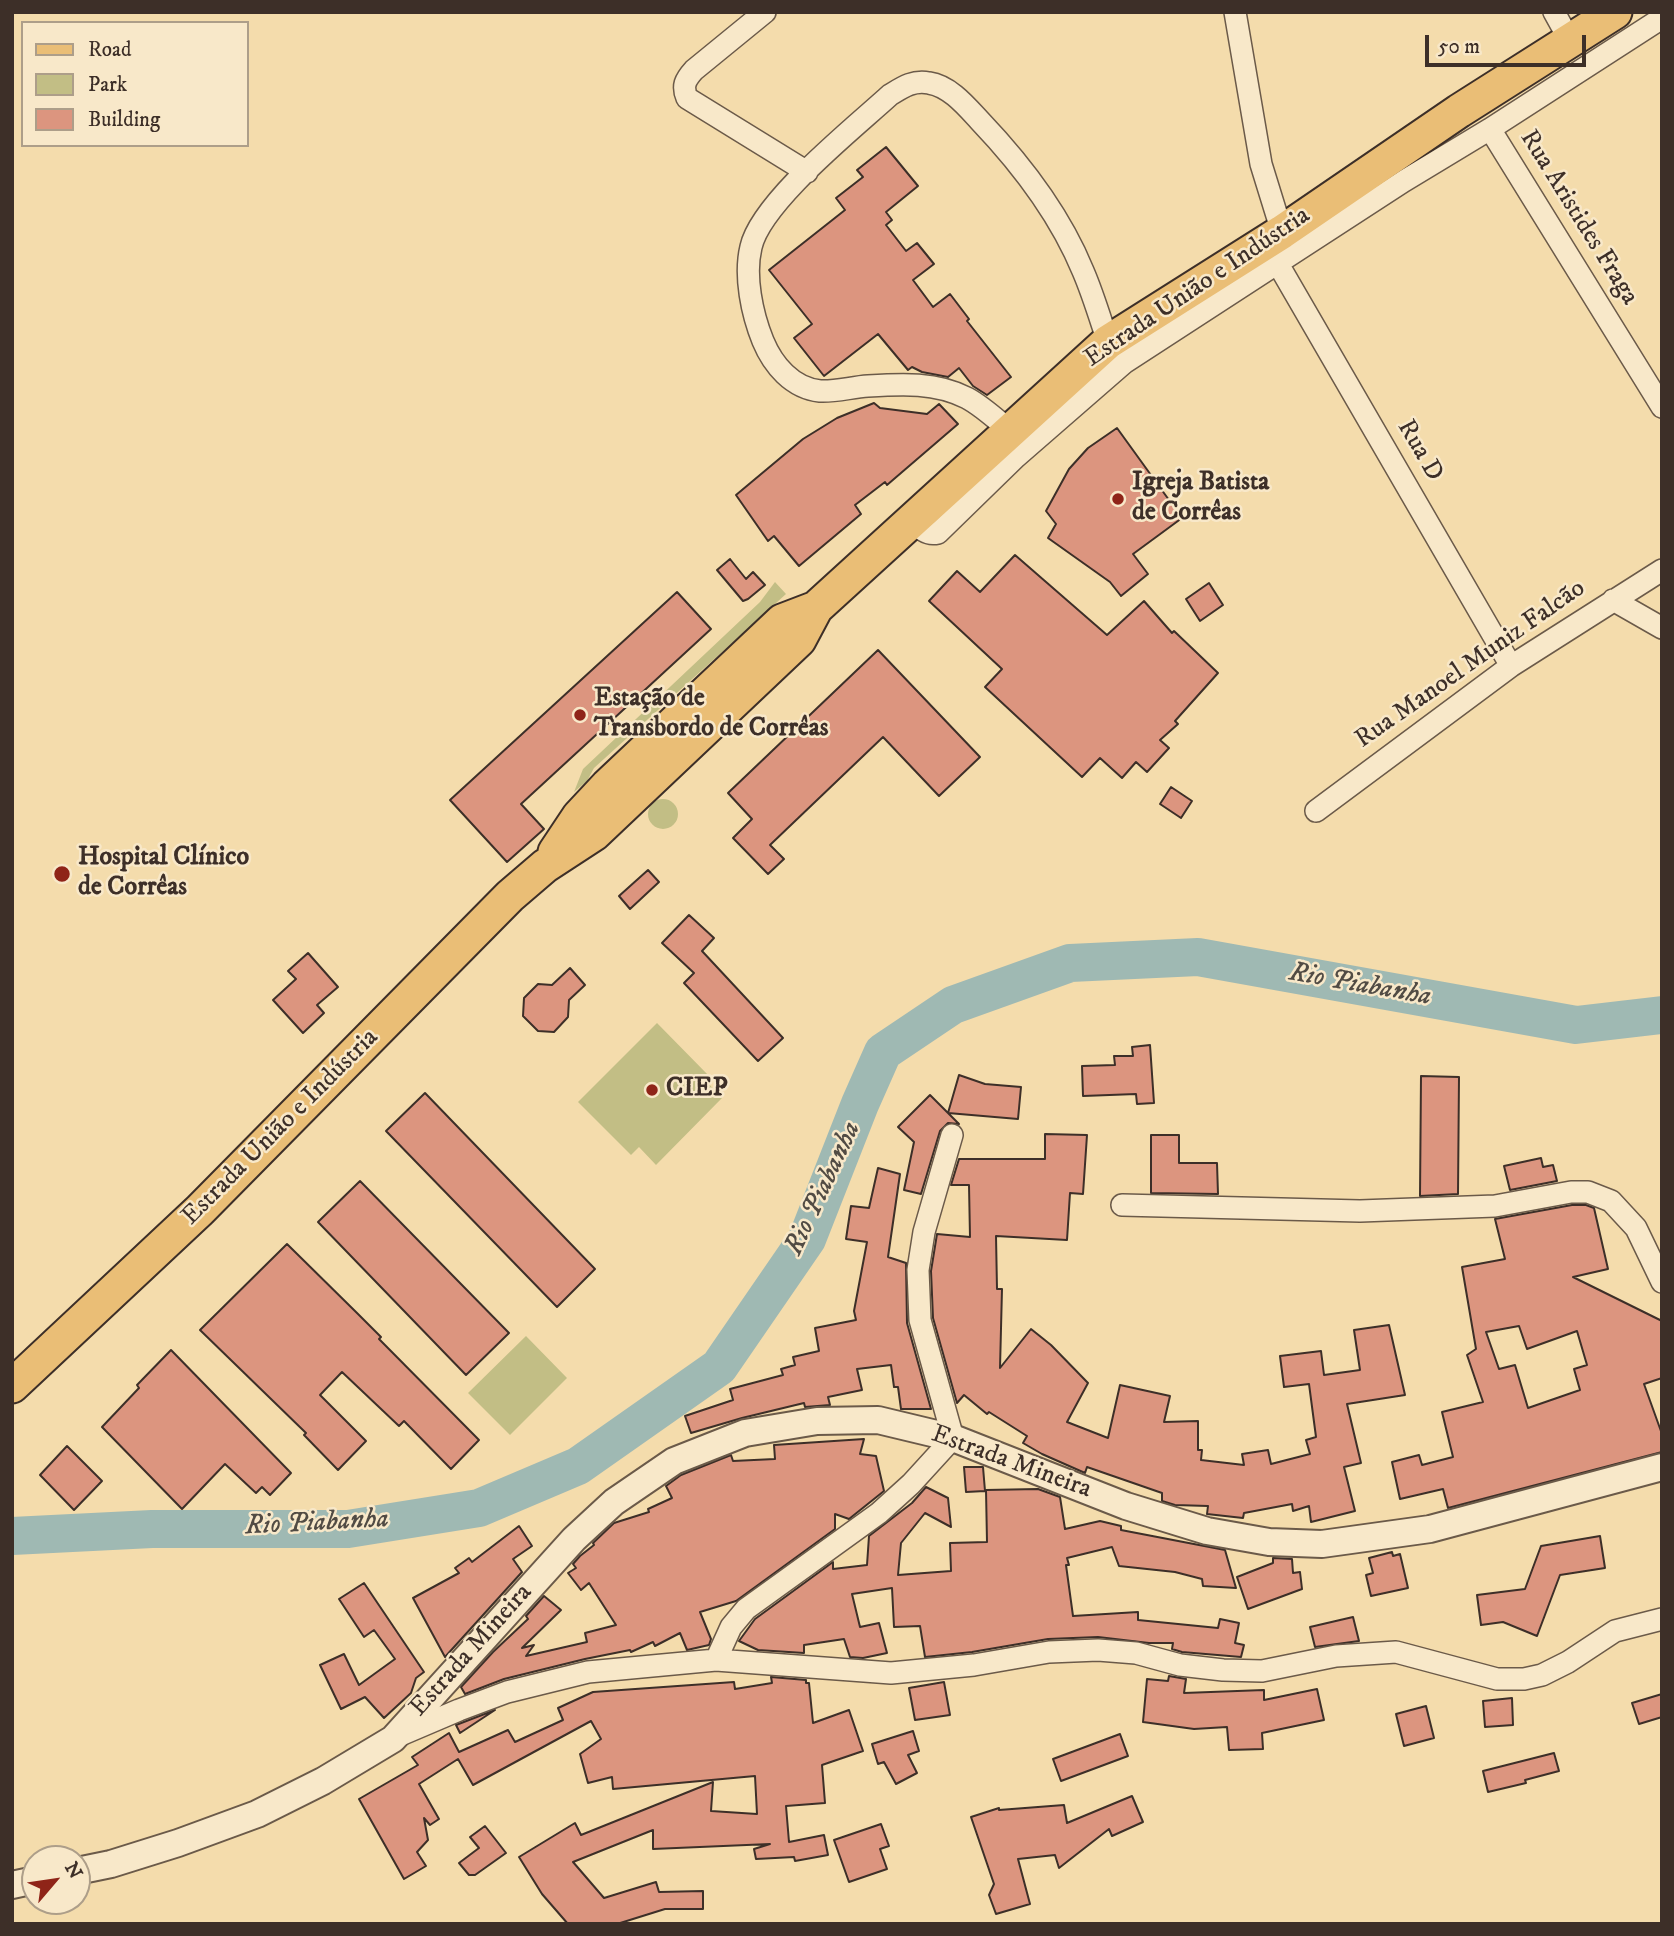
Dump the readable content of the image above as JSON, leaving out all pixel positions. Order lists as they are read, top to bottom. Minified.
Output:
{"streets":{"main road":["Estrada União e Indústria"],"street":["Rua Aristides Fraga","Rua D","Rua Manoel Muniz Falcão","Estrada Mineira"]},"crossings":[["Rua Aristides Fraga","Estrada União e Indústria"],["Estrada União e Indústria","Rua D"],["Rua D","Rua Manoel Muniz Falcão"]],"water":["Rio Piabanha"],"places":["Igreja Batista de Corrêas","Estação de Transbordo de Corrêas","Hospital Clínico de Corrêas","CIEP"],"legend":["Road","Park","Building"],"scale_bar":"50 m","north":"top right"}
